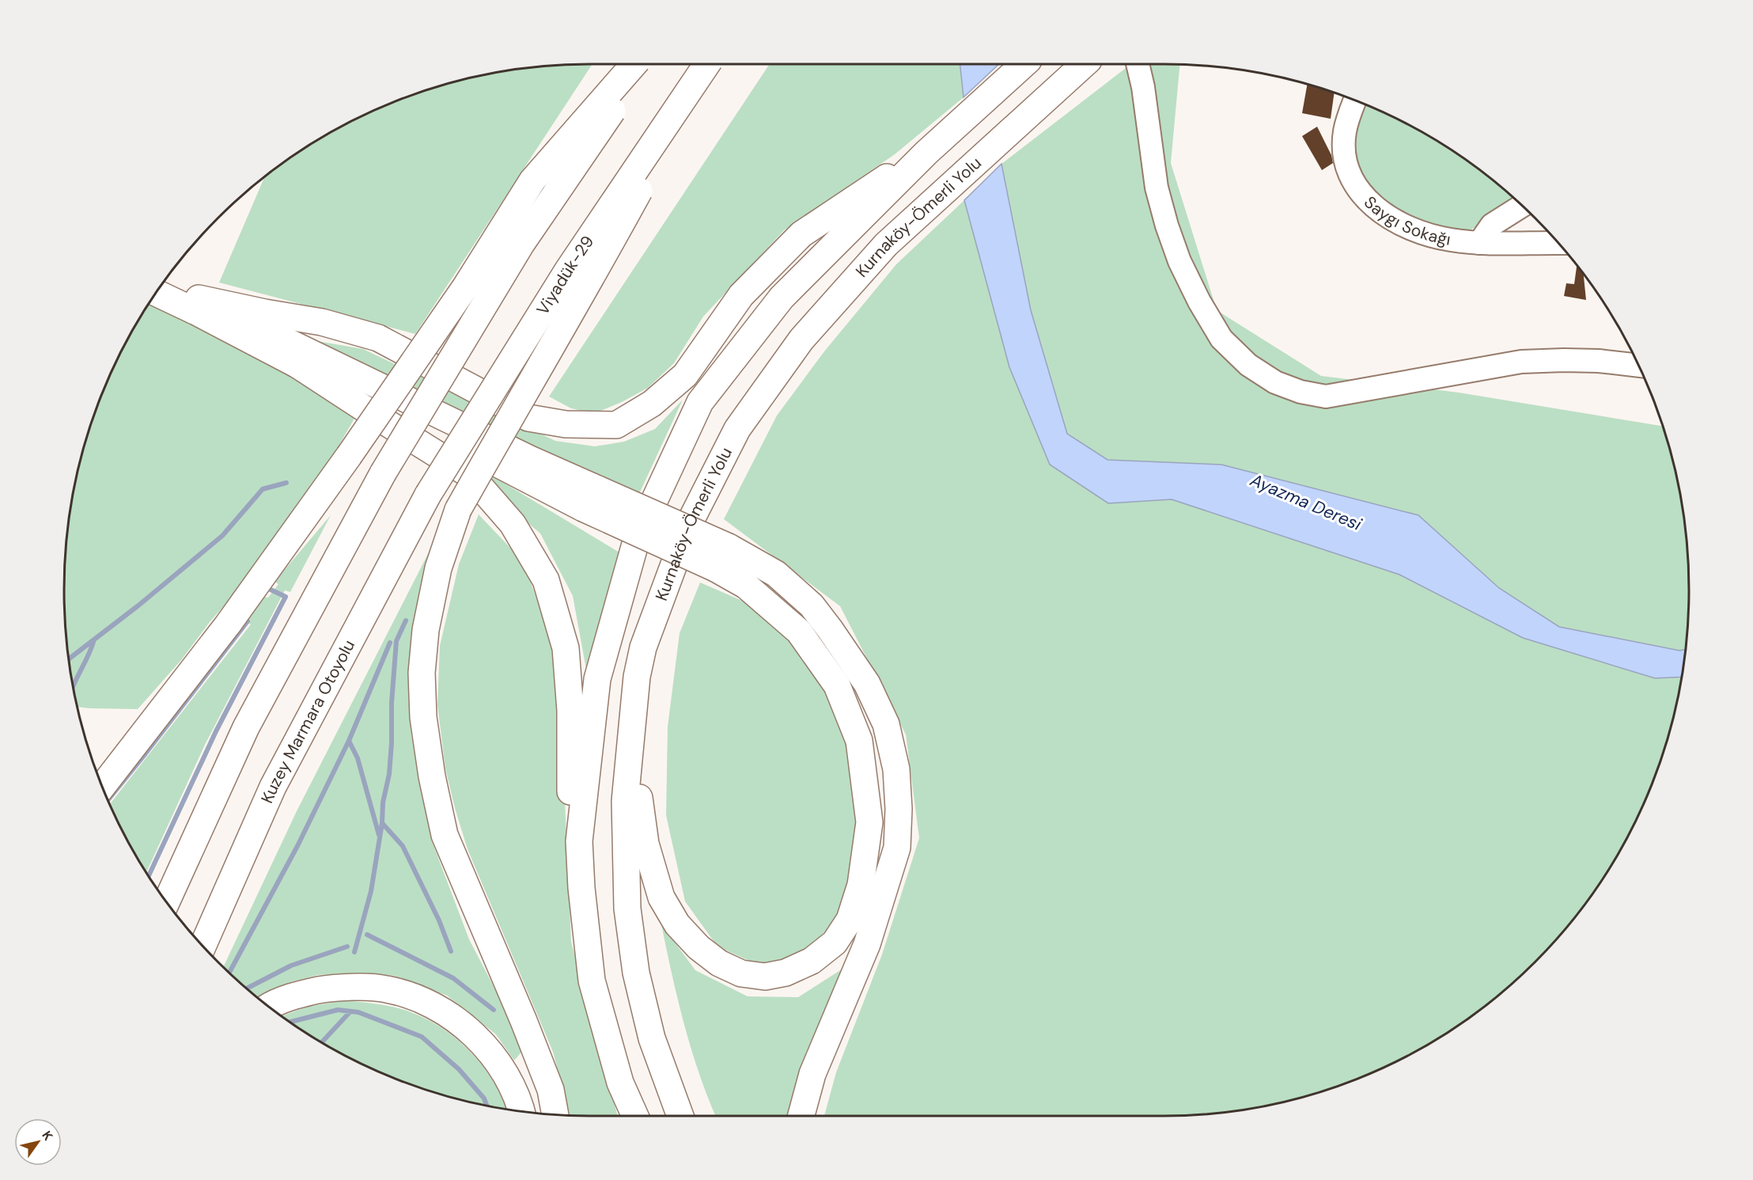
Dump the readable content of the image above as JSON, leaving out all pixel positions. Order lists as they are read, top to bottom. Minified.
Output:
{"streets":{"main road":["Kurnaköy-Ömerli Yolu","Viyadük-29","Kuzey Marmara Otoyolu"],"street":["Saygı Sokağı"]},"crossings":[["Viyadük-29","Kuzey Marmara Otoyolu"]],"water":["Ayazma Deresi"],"north":"top right"}
